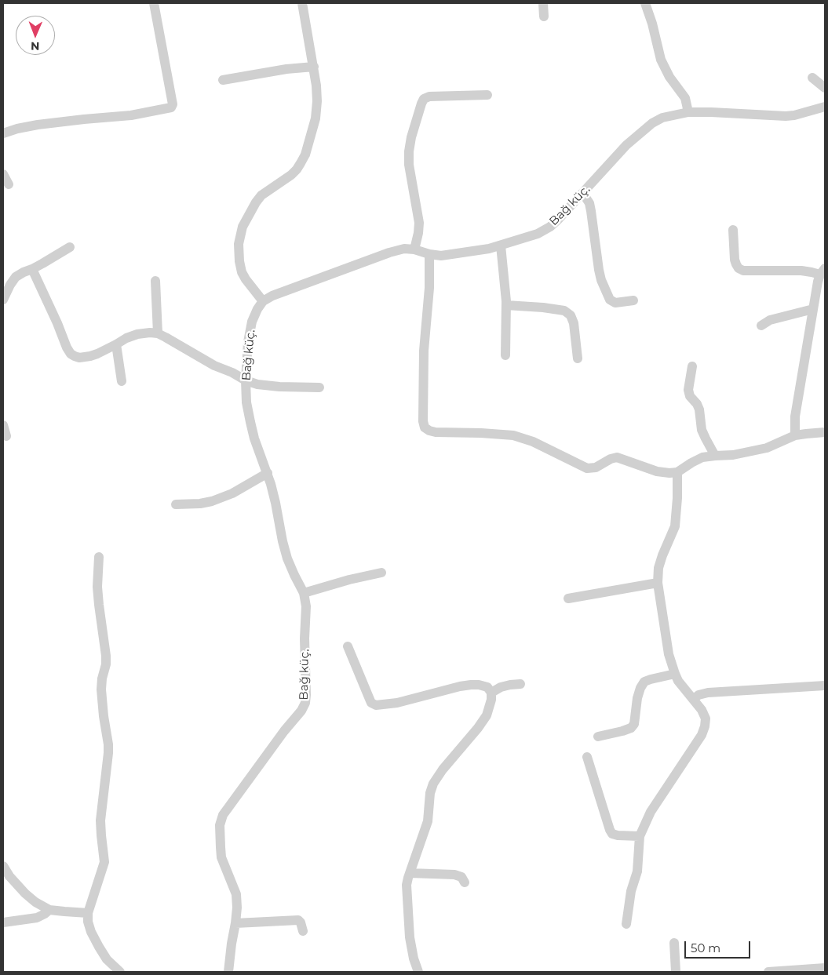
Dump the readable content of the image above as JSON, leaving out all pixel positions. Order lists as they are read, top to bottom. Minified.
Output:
{"streets":{"street":["Bağ küç."]},"scale_bar":"50 m","north":"bottom"}
